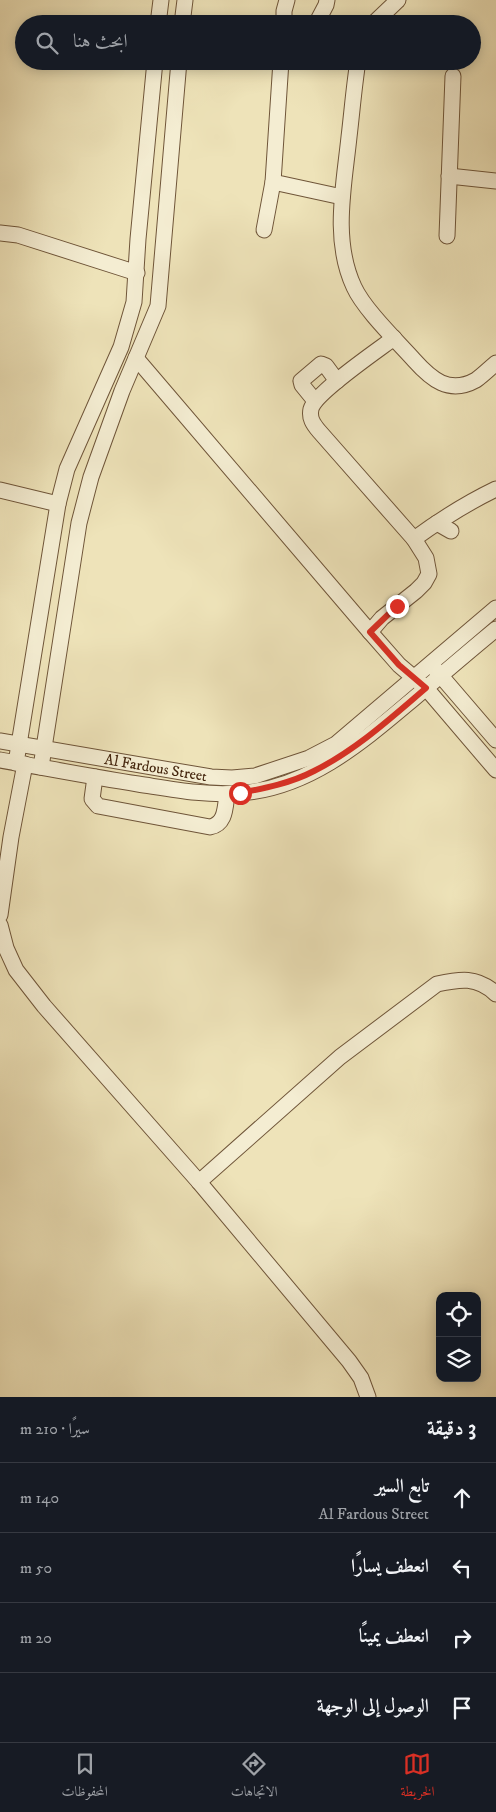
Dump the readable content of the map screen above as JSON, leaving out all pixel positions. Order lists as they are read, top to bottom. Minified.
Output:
{"streets":{"street":["Al Fardous Street"]},"page":{"search":"ابحث هنا","heading":["3 دقيقة","سيرًا · 210 m"],"list":[["تابع السير","Al Fardous Street","140 m"],["انعطف يسارًا","50 m"],["انعطف يمينًا","20 m"],"الوصول إلى الوجهة"],"nav":["الخريطة","الاتجاهات","المحفوظات"]}}
